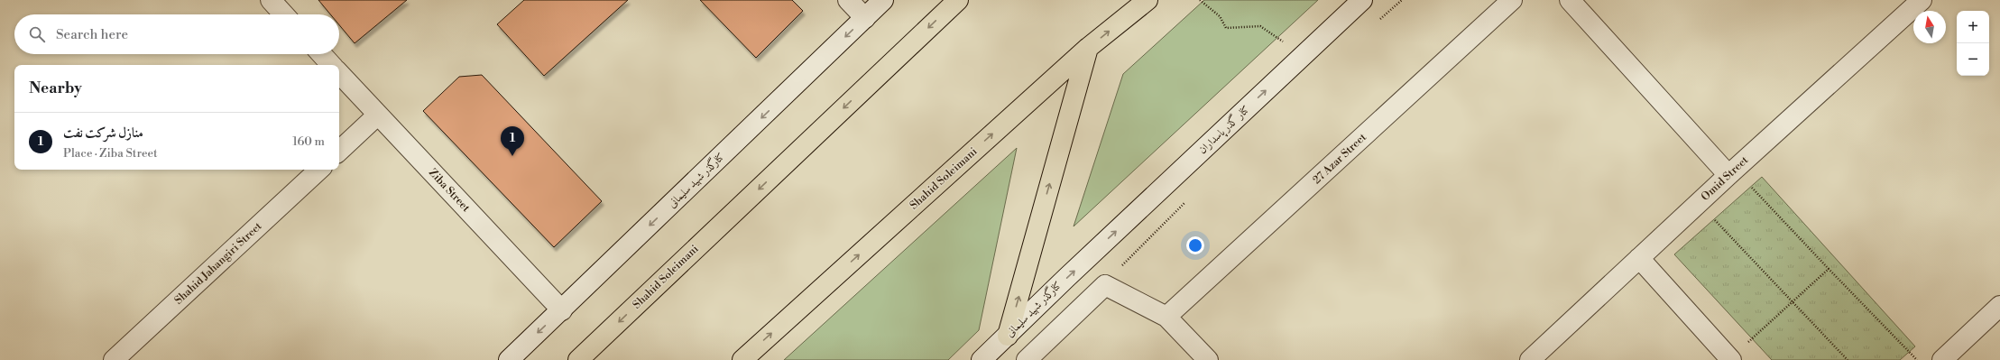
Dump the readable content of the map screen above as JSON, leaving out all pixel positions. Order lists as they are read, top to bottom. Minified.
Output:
{"streets":{"highway":["Shahid Soleimani"],"street":["کنار گذر پاسداران","27 Azar Street","Omid Street","کنارگذر شهید سلیمانی","Ziba Street","Shahid Jahangiri Street"]},"crossings":[["کنار گذر پاسداران","کنارگذر شهید سلیمانی"],["کنارگذر شهید سلیمانی","Ziba Street"]],"one_way":["کنار گذر پاسداران"],"north":"top","page":{"map_buttons":["+","−"],"search":"Search here","heading":"Nearby","list":[{"mark":"1","name":"منازل شرکت نفت","note":"Place · Ziba Street","value":"160 m"}],"pins":"1"}}
